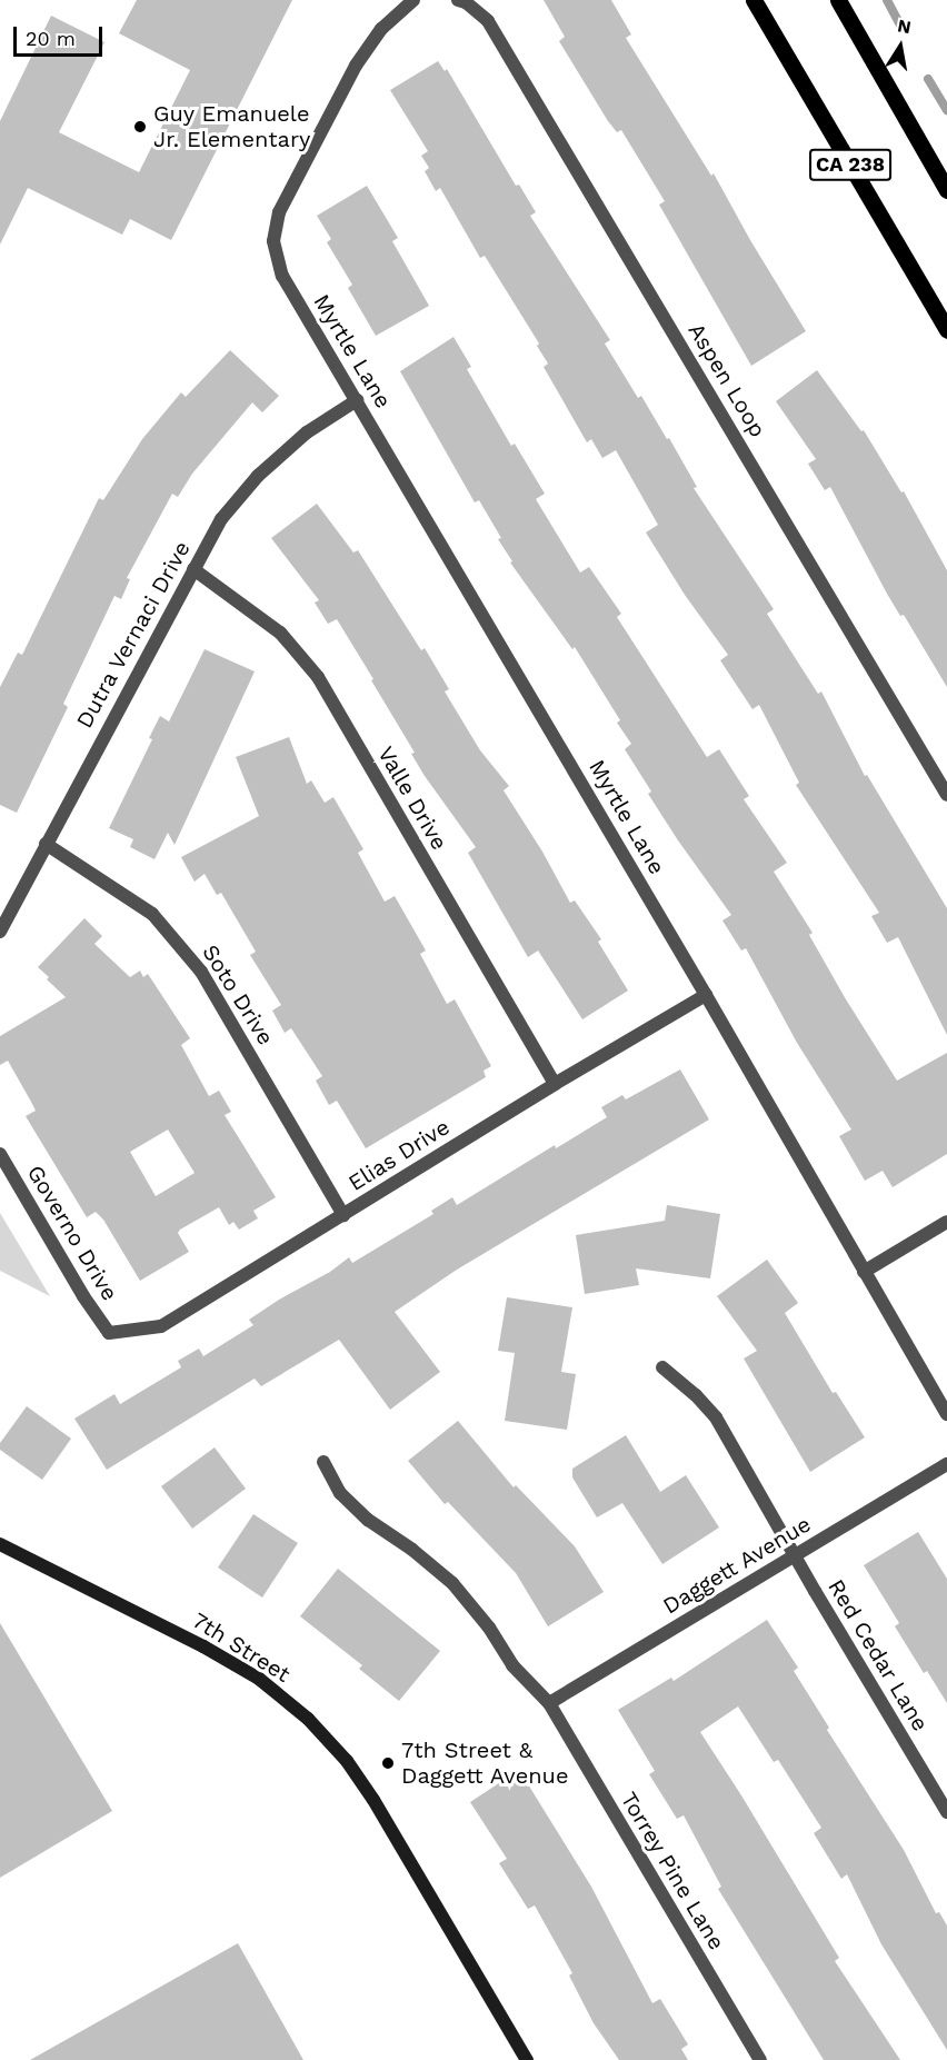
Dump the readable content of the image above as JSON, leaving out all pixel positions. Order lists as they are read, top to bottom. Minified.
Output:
{"streets":{"main road":["CA 238"],"street":["Myrtle Lane","Aspen Loop","Dutra Vernaci Drive","Valle Drive","Soto Drive","Elias Drive","Governo Drive","Daggett Avenue","7th Street","Red Cedar Lane","Torrey Pine Lane"]},"crossings":[["Myrtle Lane","Dutra Vernaci Drive"],["Myrtle Lane","Elias Drive"],["Dutra Vernaci Drive","Valle Drive"],["Dutra Vernaci Drive","Soto Drive"],["Valle Drive","Elias Drive"],["Soto Drive","Elias Drive"],["Elias Drive","Governo Drive"],["Daggett Avenue","Red Cedar Lane"],["Daggett Avenue","Torrey Pine Lane"]],"places":["Guy Emanuele Jr. Elementary","7th Street & Daggett Avenue"],"scale_bar":"20 m","north":"top"}
